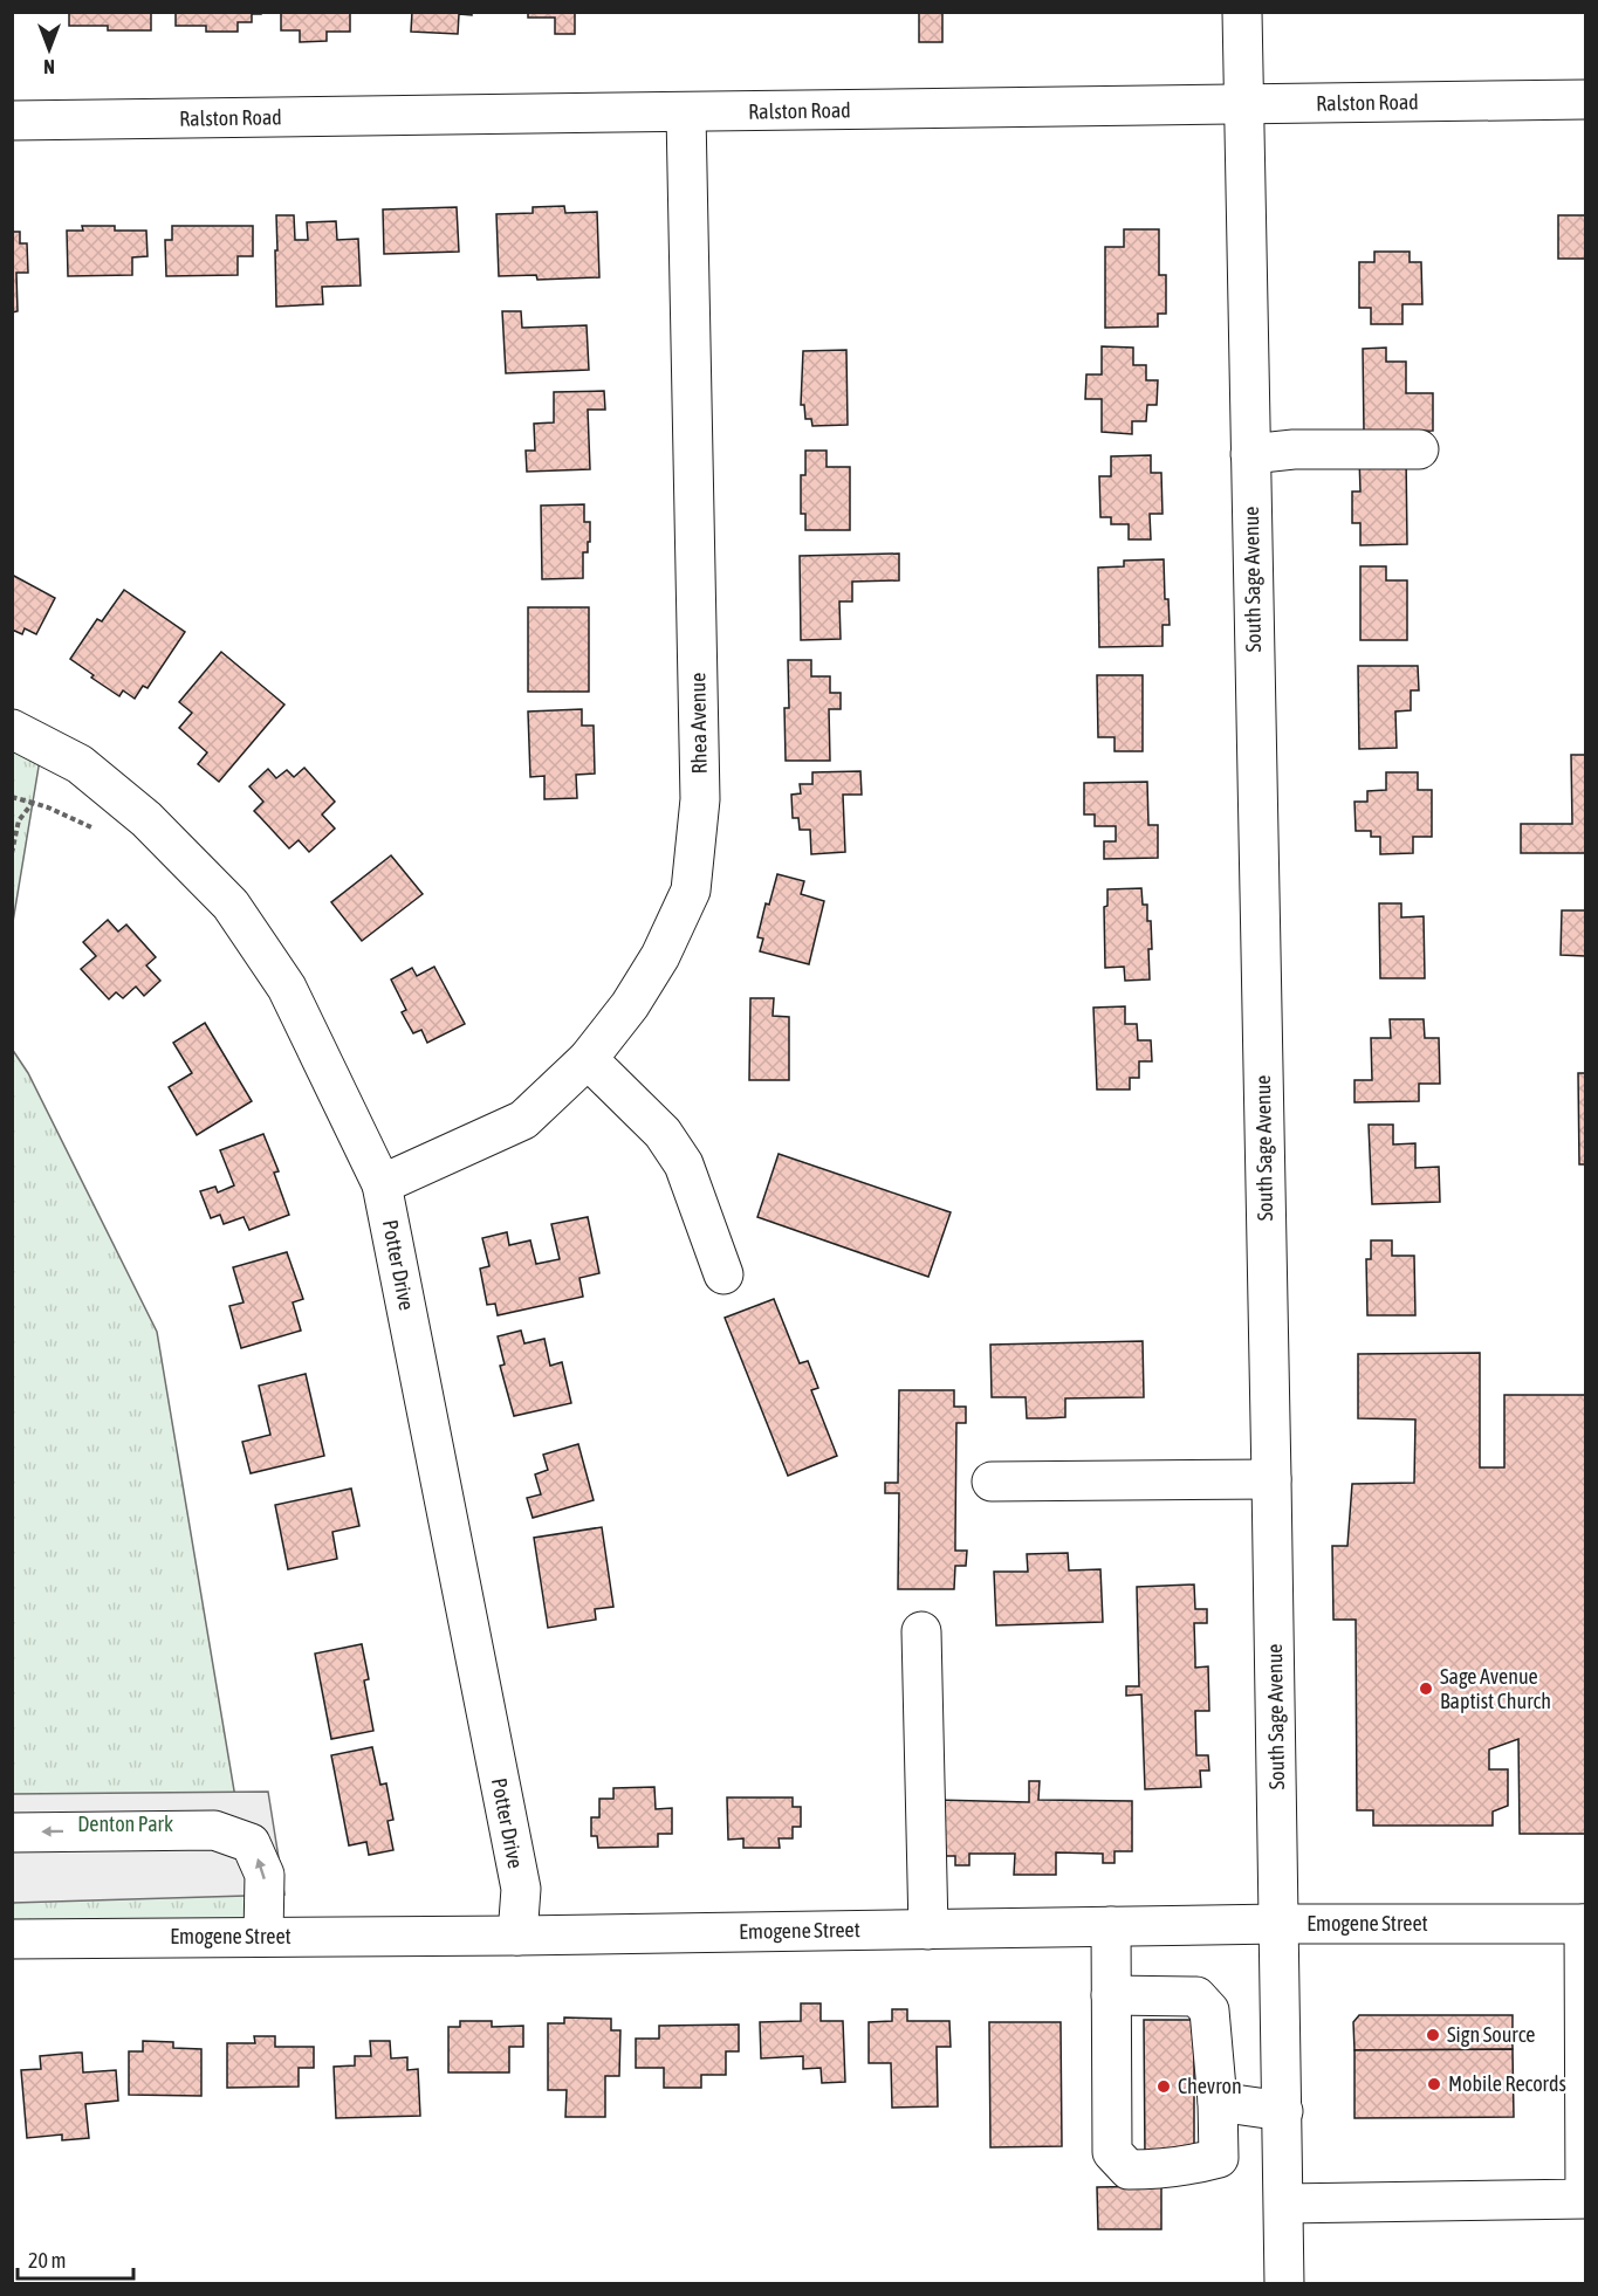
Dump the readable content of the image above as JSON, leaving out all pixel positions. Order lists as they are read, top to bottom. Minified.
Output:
{"streets":{"street":["Ralston Road","South Sage Avenue","Rhea Avenue","Potter Drive","Emogene Street"]},"crossings":[["Ralston Road","South Sage Avenue"],["Ralston Road","Rhea Avenue"],["South Sage Avenue","Emogene Street"],["Rhea Avenue","Potter Drive"],["Potter Drive","Emogene Street"]],"parks":["Denton Park"],"places":["Sage Avenue Baptist Church","Sign Source","Mobile Records","Chevron"],"scale_bar":"20 m","north":"bottom"}
